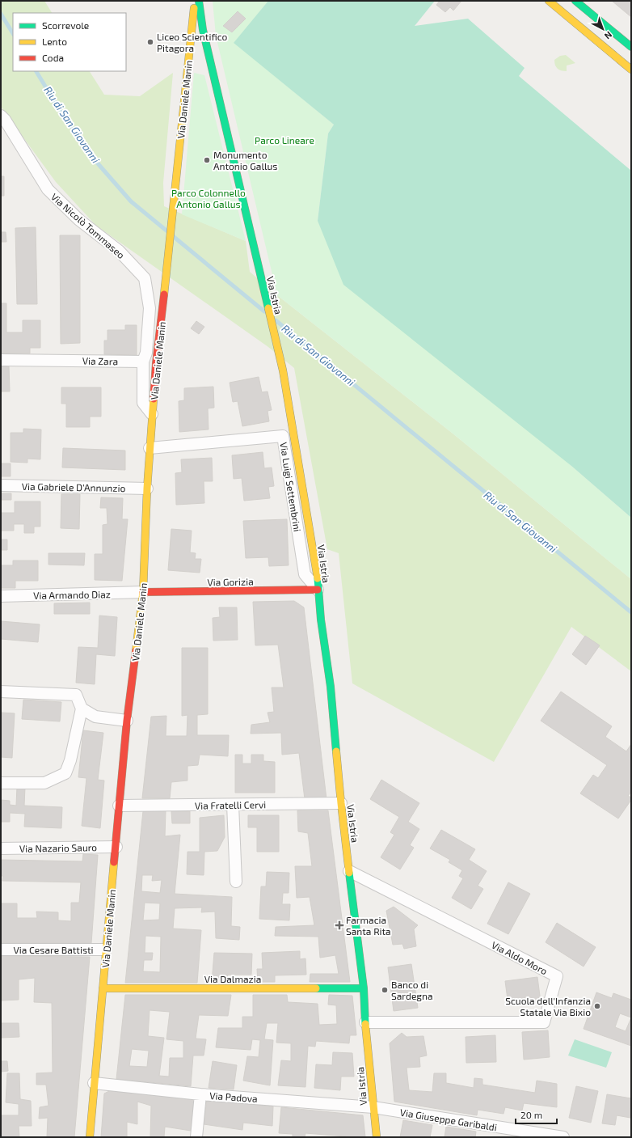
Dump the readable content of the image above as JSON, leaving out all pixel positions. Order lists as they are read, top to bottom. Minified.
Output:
{"streets":{"main road":["Via Daniele Manin","Via Istria","Via Gorizia","Via Dalmazia"],"street":["Via Nicolò Tommaseo","Via Zara","Via Gabriele D'Annunzio","Via Luigi Settembrini","Via Armando Diaz","Via Fratelli Cervi","Via Nazario Sauro","Via Cesare Battisti","Via Aldo Moro","Via Padova","Via Giuseppe Garibaldi"]},"crossings":[["Via Daniele Manin","Via Gabriele D'Annunzio"],["Via Daniele Manin","Via Luigi Settembrini"],["Via Daniele Manin","Via Gorizia"],["Via Daniele Manin","Via Armando Diaz"],["Via Daniele Manin","Via Fratelli Cervi"],["Via Daniele Manin","Via Nazario Sauro"],["Via Daniele Manin","Via Cesare Battisti"],["Via Daniele Manin","Via Dalmazia"],["Via Daniele Manin","Via Padova"],["Via Nicolò Tommaseo","Via Zara"],["Via Istria","Via Luigi Settembrini"],["Via Istria","Via Gorizia"],["Via Istria","Via Fratelli Cervi"],["Via Istria","Via Aldo Moro"],["Via Istria","Via Dalmazia"],["Via Istria","Via Padova"],["Via Istria","Via Giuseppe Garibaldi"],["Via Luigi Settembrini","Via Gorizia"],["Via Gorizia","Via Armando Diaz"],["Via Padova","Via Giuseppe Garibaldi"]],"water":["Riu di San Giovanni"],"parks":["Parco Lineare","Parco Colonnello Antonio Gallus"],"places":{"other":["Liceo Scientifico Pitagora","Monumento Antonio Gallus","Banco di Sardegna","Scuola dell'Infanzia Statale Via Bixio"],"health":["Farmacia Santa Rita"]},"legend":["Scorrevole","Lento","Coda"],"scale_bar":"20 m","north":"bottom right"}
